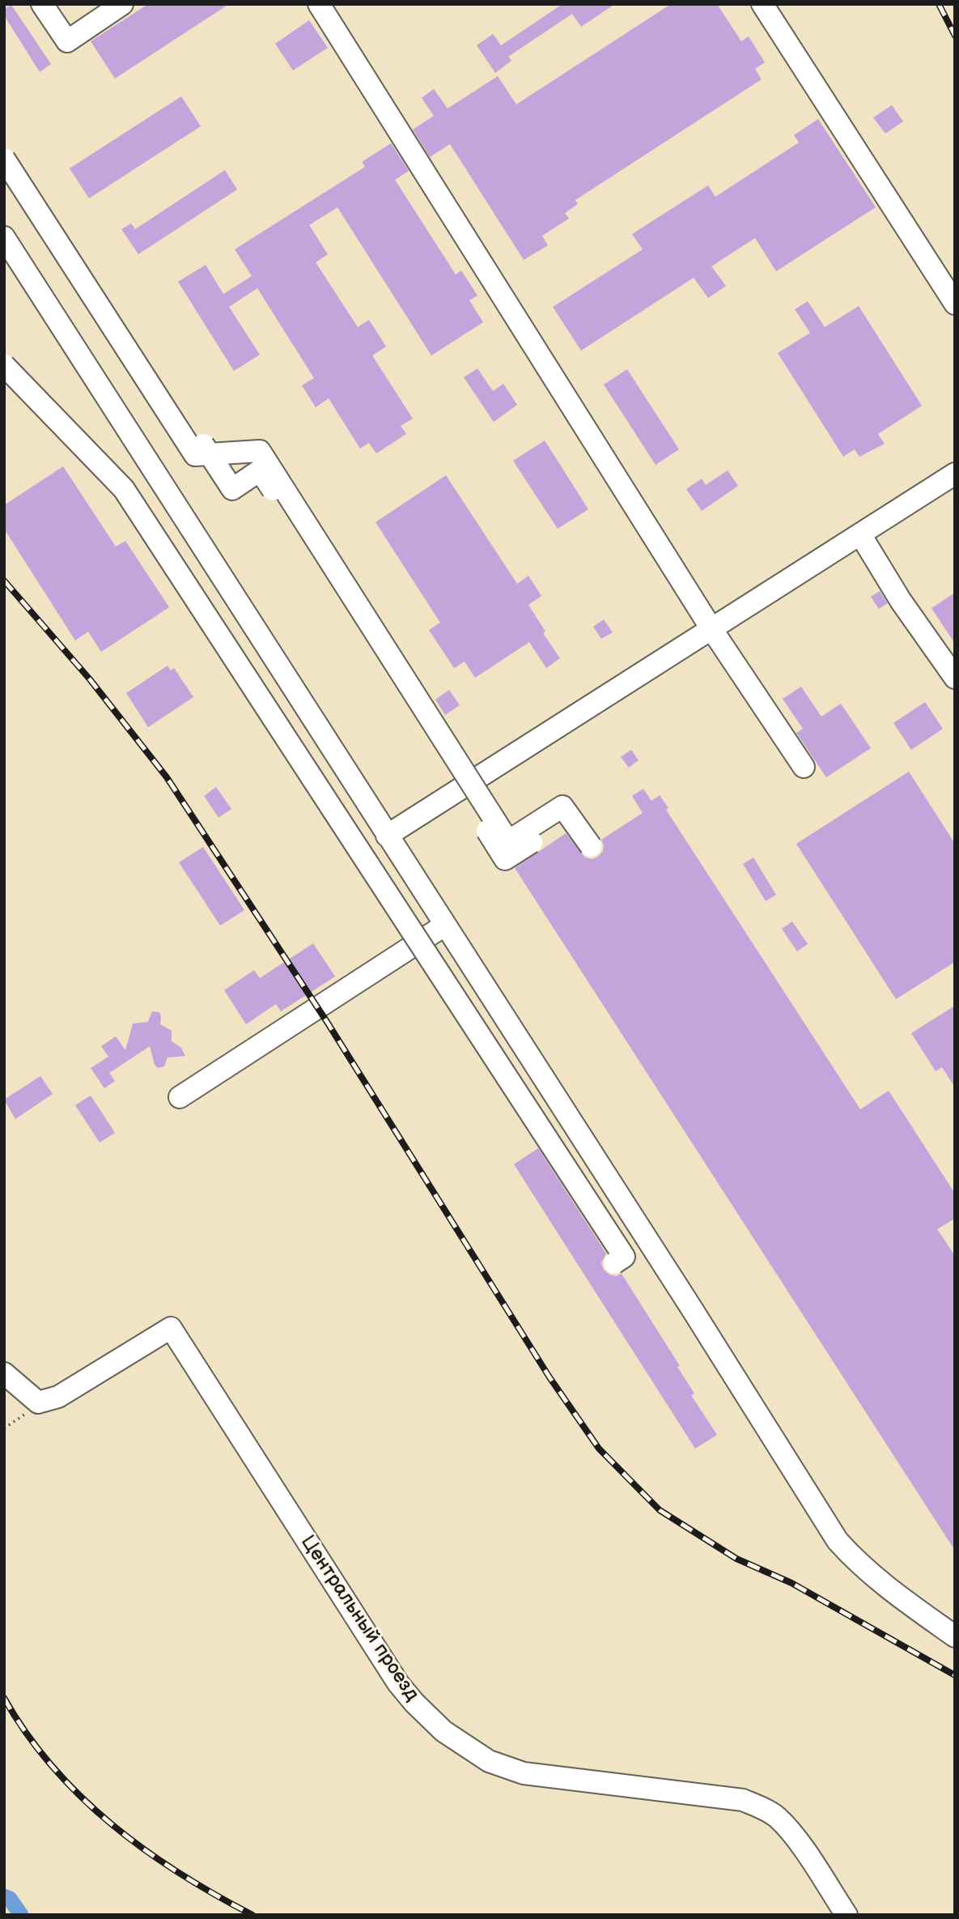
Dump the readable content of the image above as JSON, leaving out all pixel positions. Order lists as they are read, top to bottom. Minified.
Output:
{"streets":{"street":["Центральный проезд"]}}
